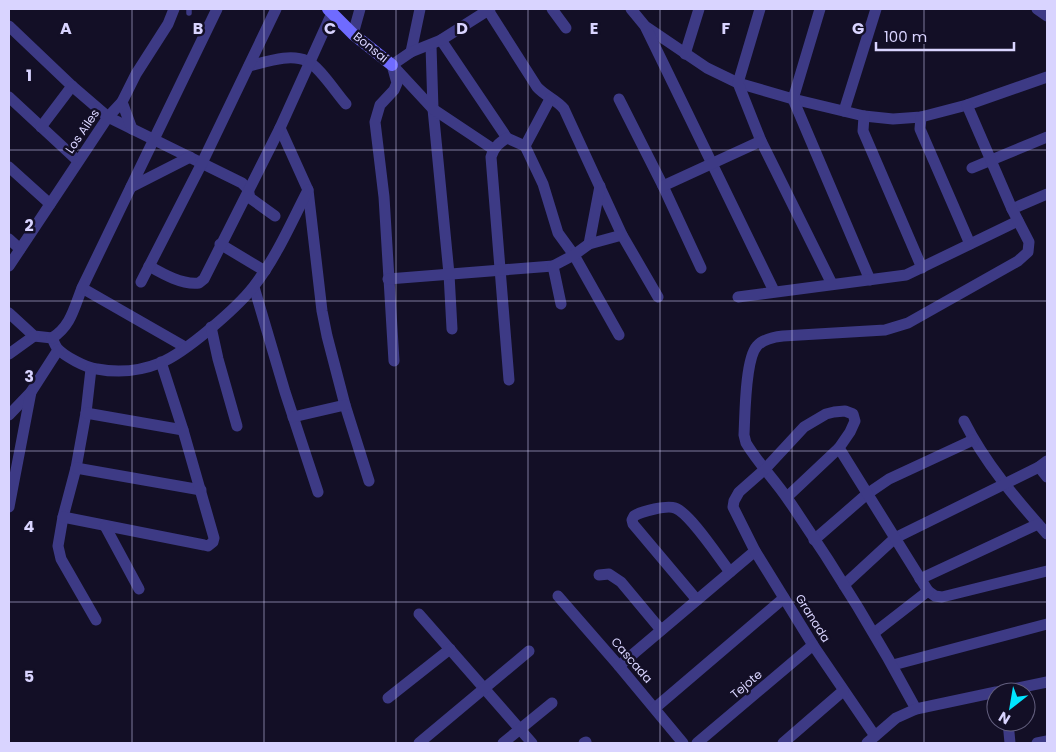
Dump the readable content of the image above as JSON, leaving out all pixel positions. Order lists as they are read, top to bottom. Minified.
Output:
{"streets":{"street":["Bonsai","Los Ailes","Granada","Cascada","Tejote"]},"crossings":[["Granada","Tejote"]],"scale_bar":"100 m","north":"bottom left","grid":{"columns":["A","B","C","D","E","F","G"],"rows":["1","2","3","4","5"]}}
